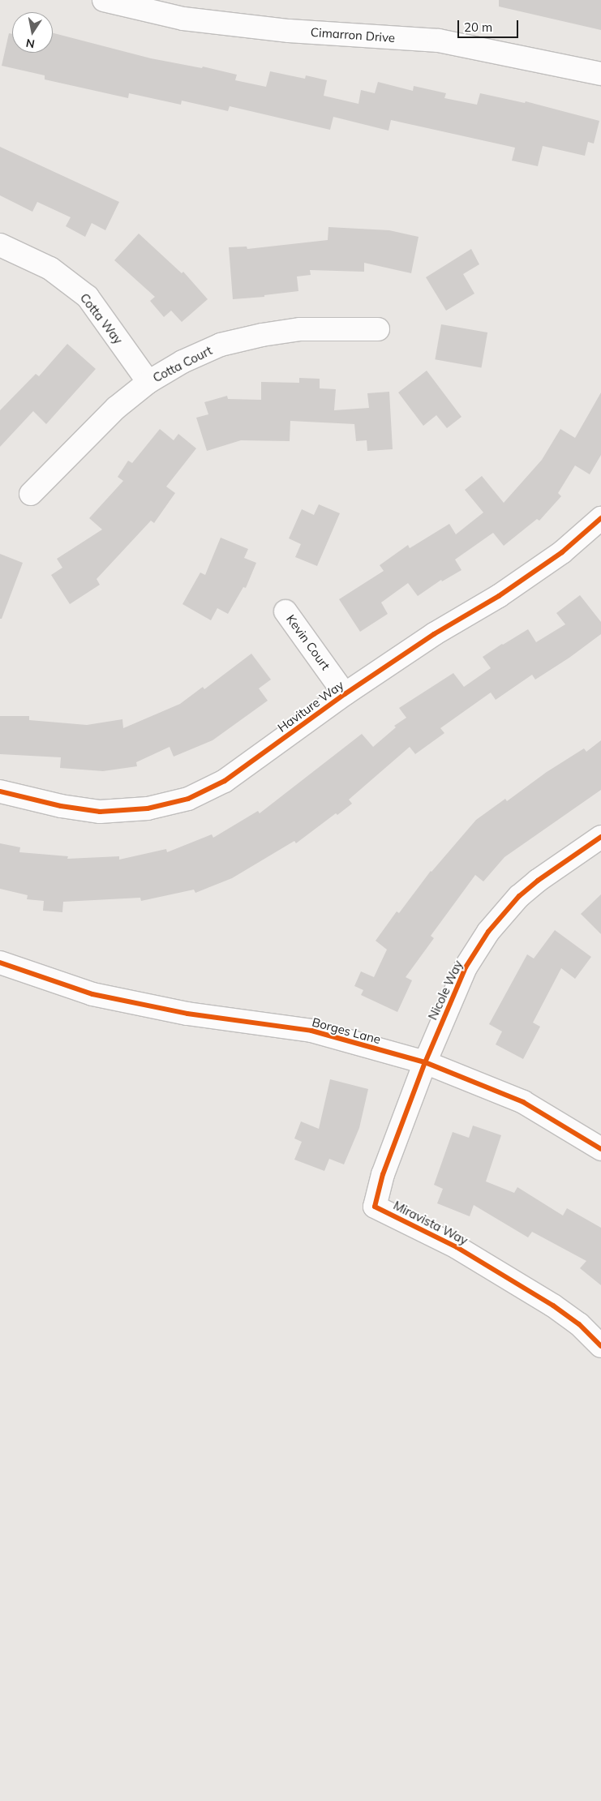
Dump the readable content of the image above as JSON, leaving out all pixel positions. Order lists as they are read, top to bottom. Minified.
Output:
{"streets":{"street":["Cimarron Drive","Cotta Way","Cotta Court","Kevin Court","Haviture Way","Nicole Way","Borges Lane","Miravista Way"]},"crossings":[["Cotta Way","Cotta Court"],["Kevin Court","Haviture Way"],["Nicole Way","Borges Lane"],["Nicole Way","Miravista Way"],["Borges Lane","Miravista Way"]],"scale_bar":"20 m","north":"bottom"}
